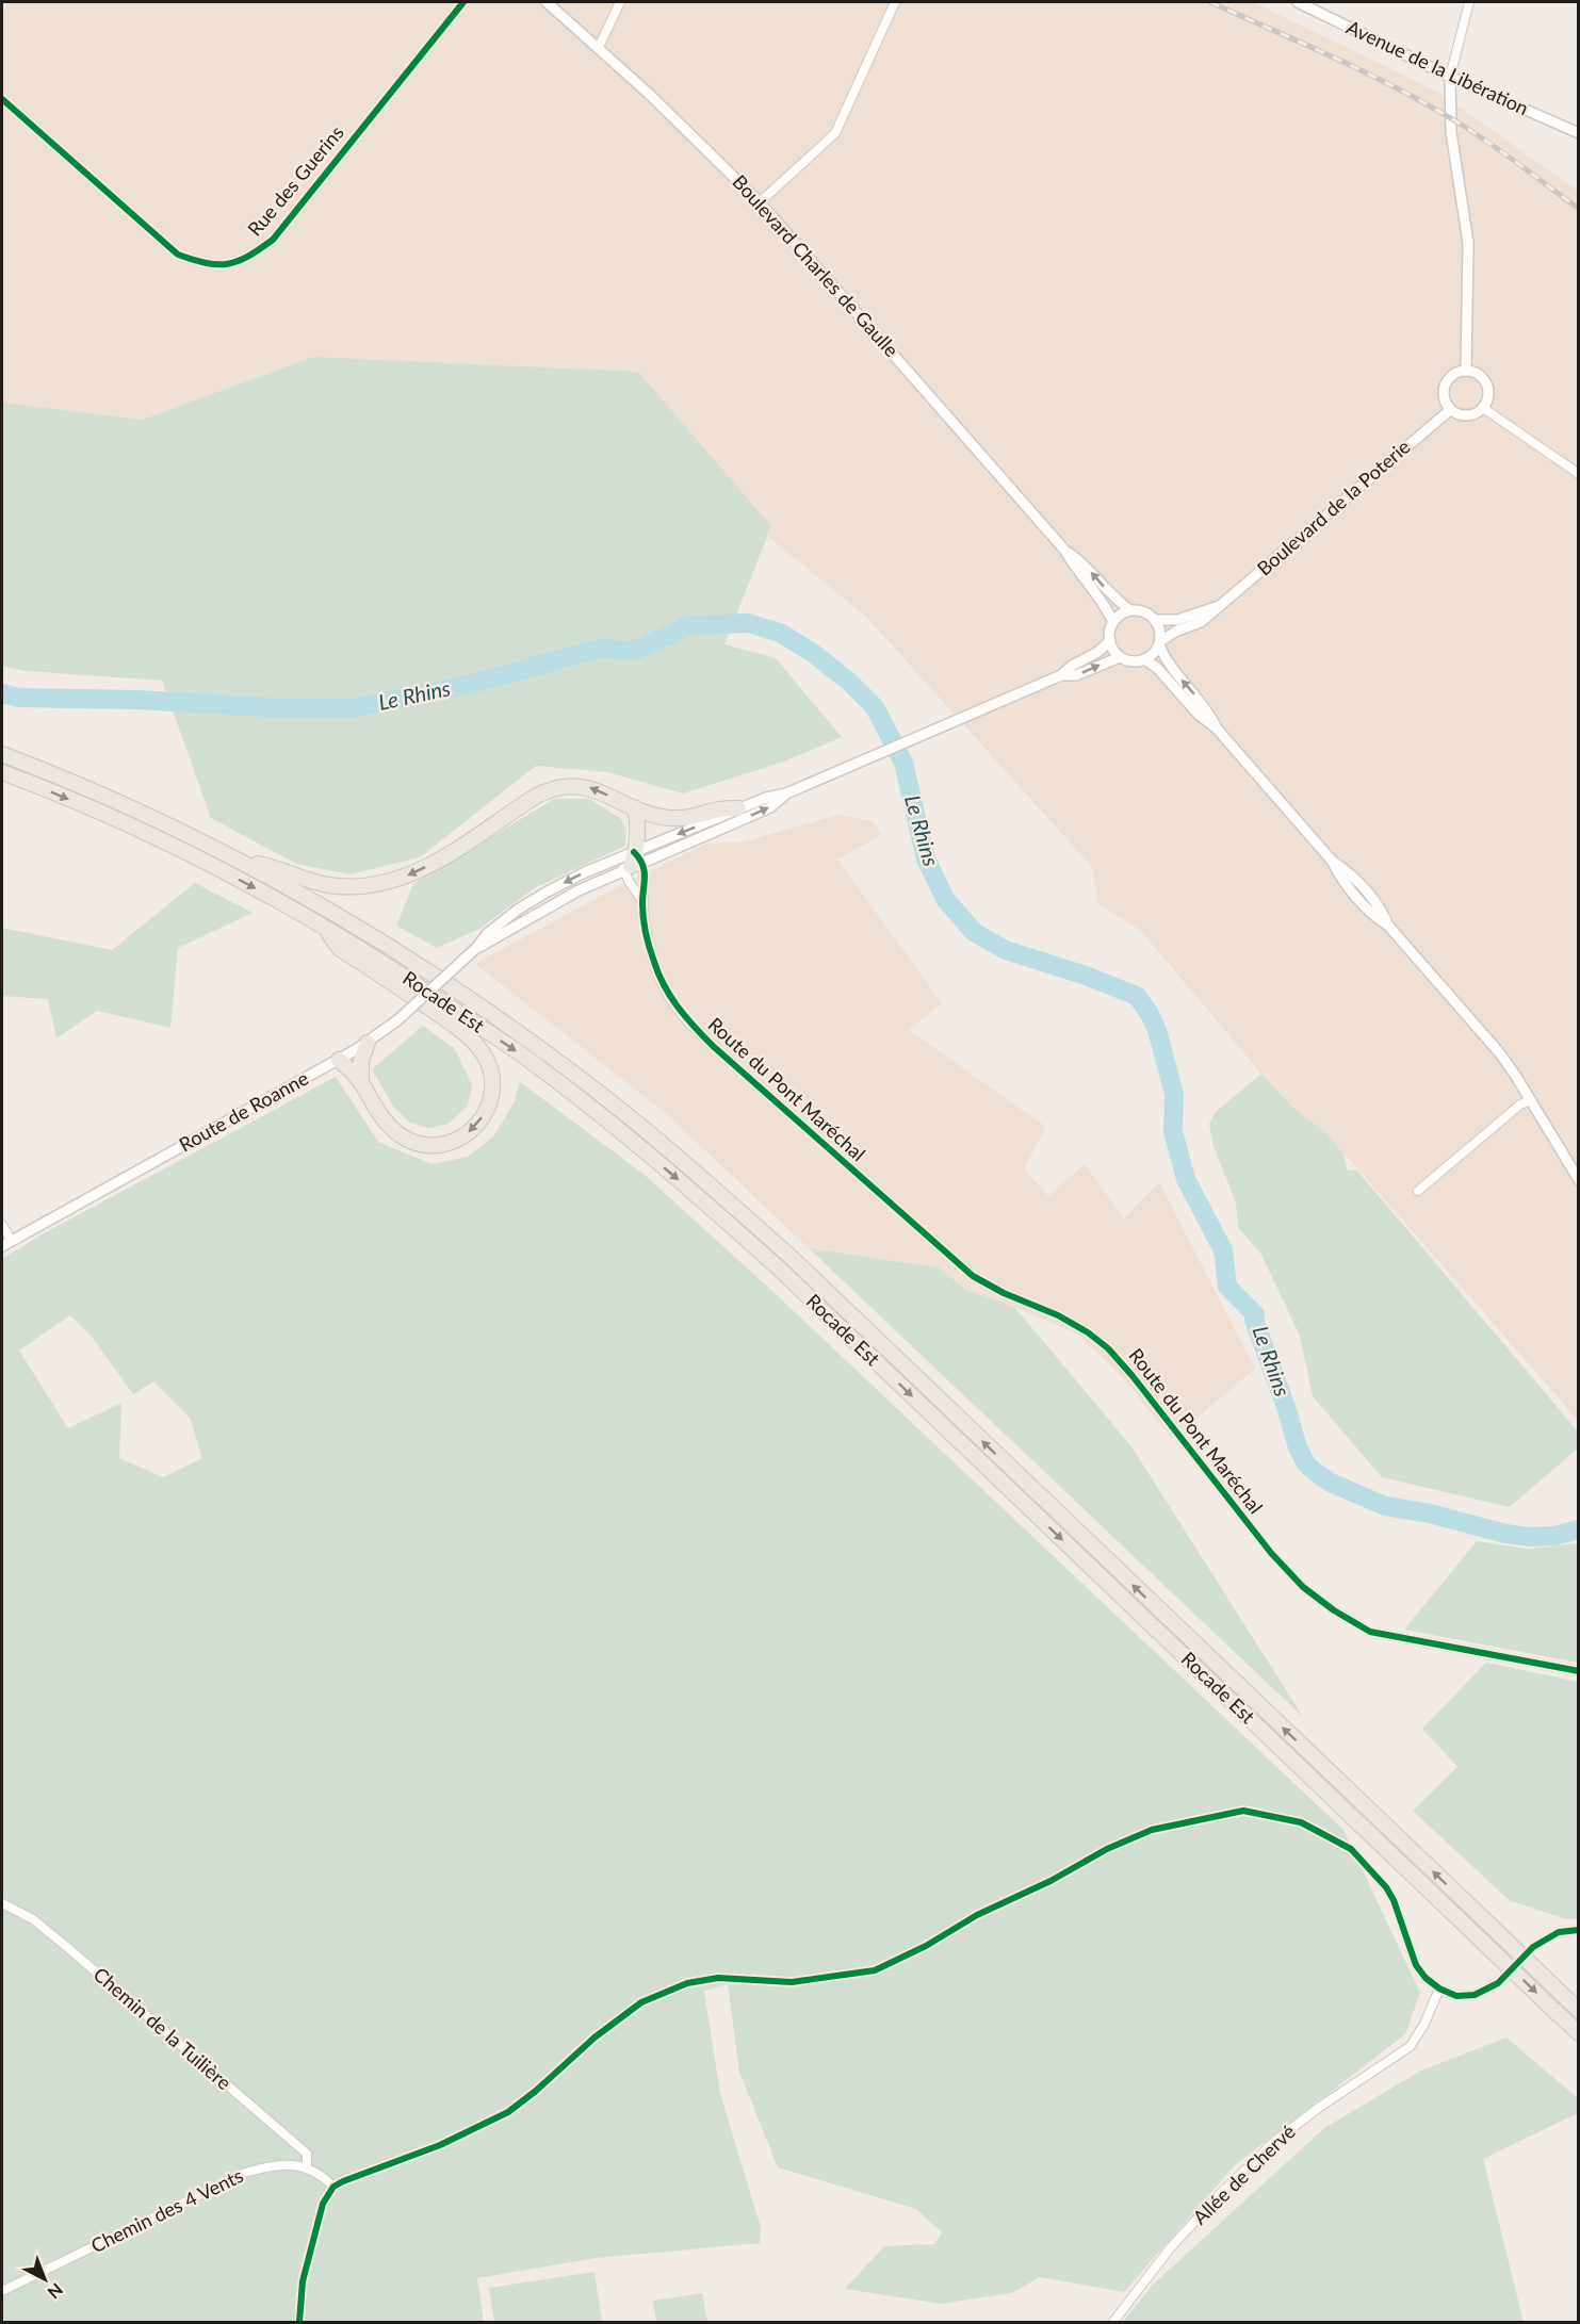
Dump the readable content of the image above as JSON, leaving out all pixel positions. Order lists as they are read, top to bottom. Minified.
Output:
{"streets":{"highway":["Rocade Est"],"street":["Avenue de la Libération","Rue des Guerins","Boulevard Charles de Gaulle","Boulevard de la Poterie","Route du Pont Maréchal","Route de Roanne","Chemin de la Tuilière","Allée de Chervé","Chemin des 4 Vents"]},"crossings":[["Boulevard Charles de Gaulle","Boulevard de la Poterie"],["Chemin de la Tuilière","Chemin des 4 Vents"]],"water":["Le Rhins"],"north":"bottom right"}
